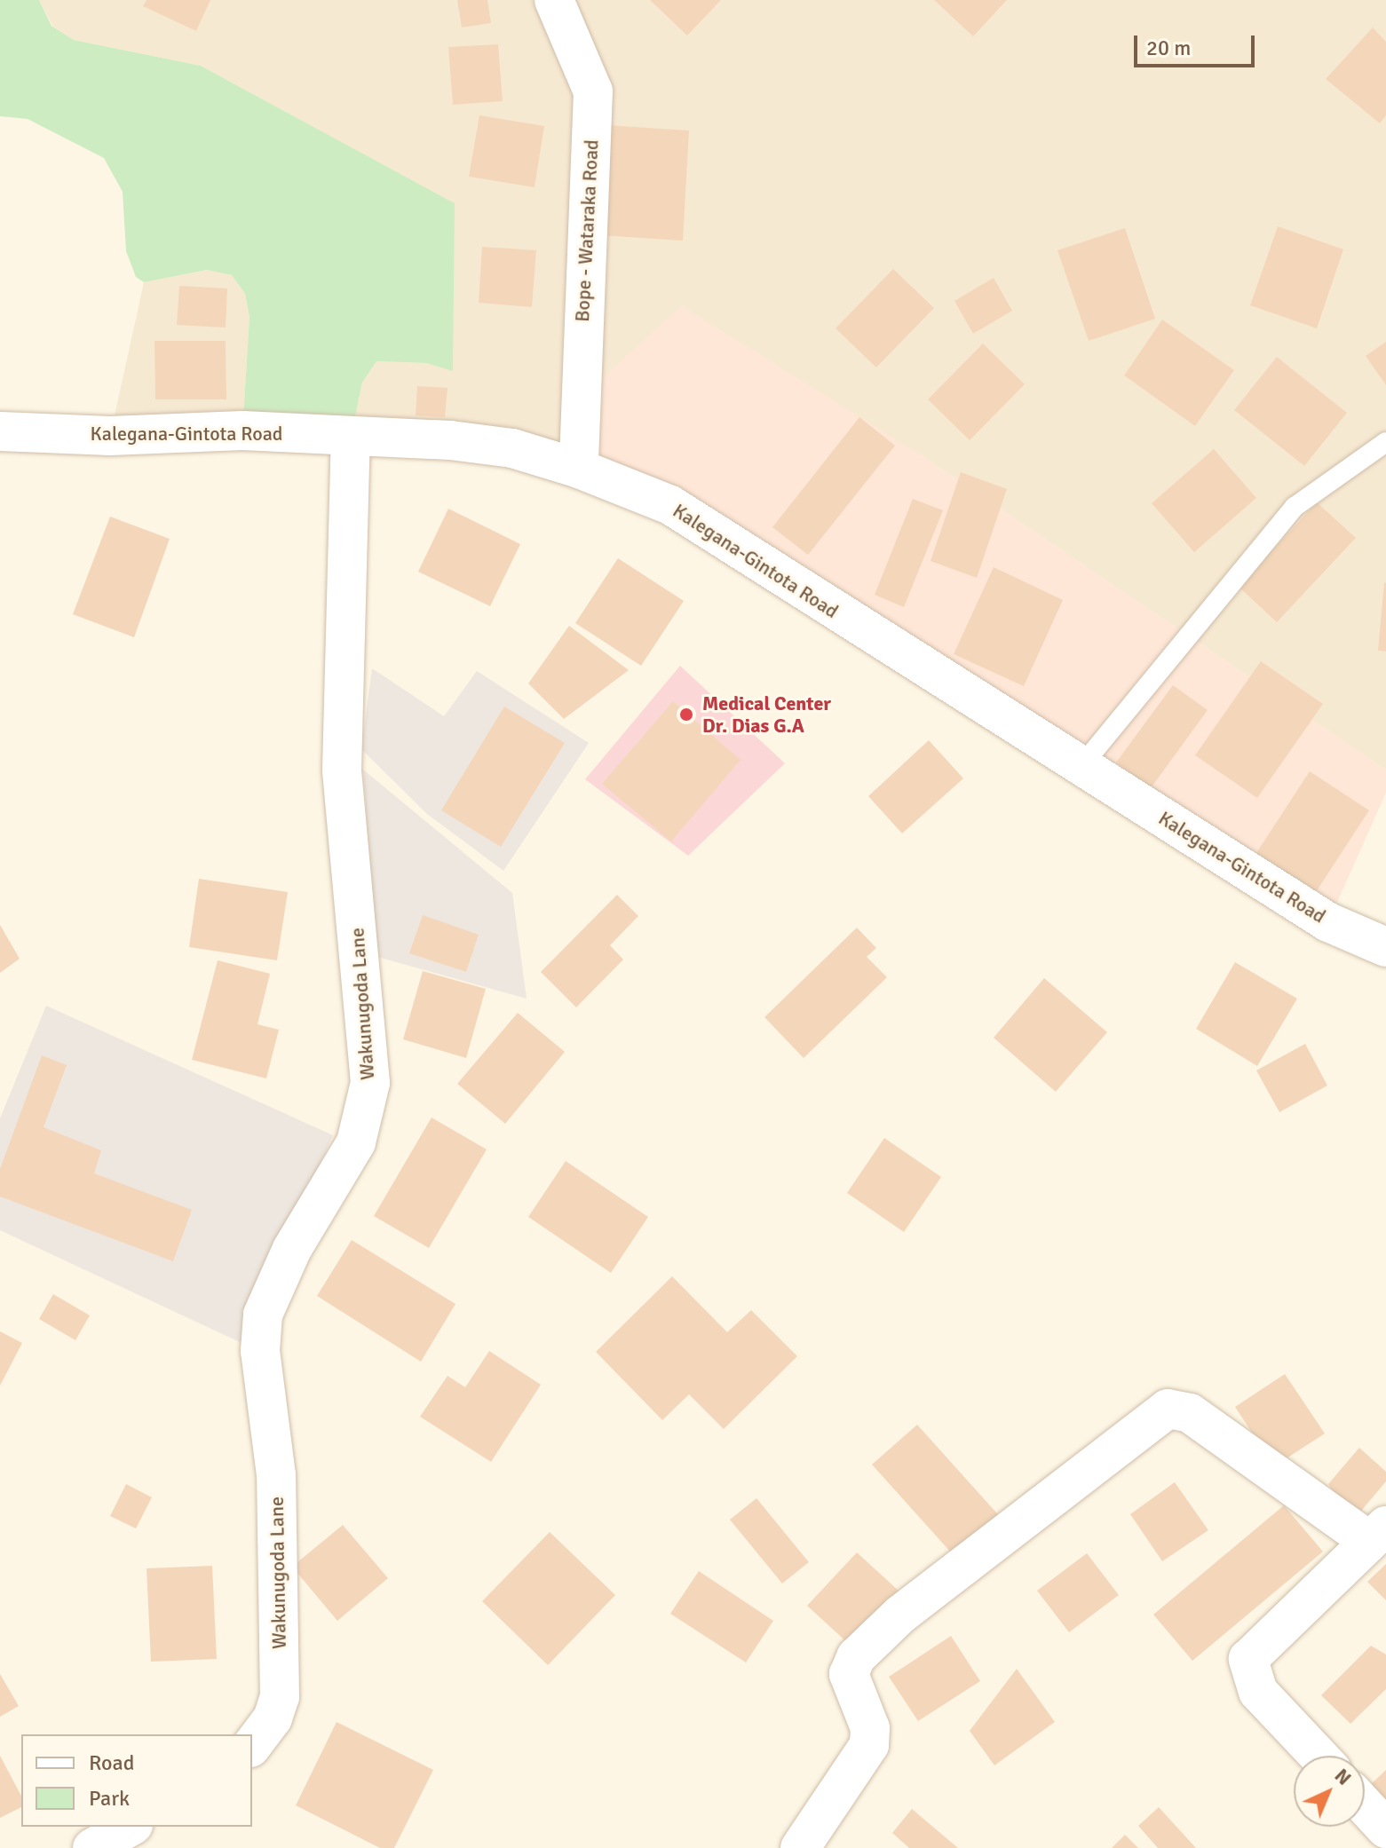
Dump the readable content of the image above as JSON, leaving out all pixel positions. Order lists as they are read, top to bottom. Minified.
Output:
{"streets":{"street":["Bope - Wataraka Road","Kalegana-Gintota Road","Wakunugoda Lane"]},"crossings":[["Bope - Wataraka Road","Kalegana-Gintota Road"],["Kalegana-Gintota Road","Wakunugoda Lane"]],"places":["Medical Center Dr. Dias G.A"],"legend":["Road","Park"],"scale_bar":"20 m","north":"top right"}
